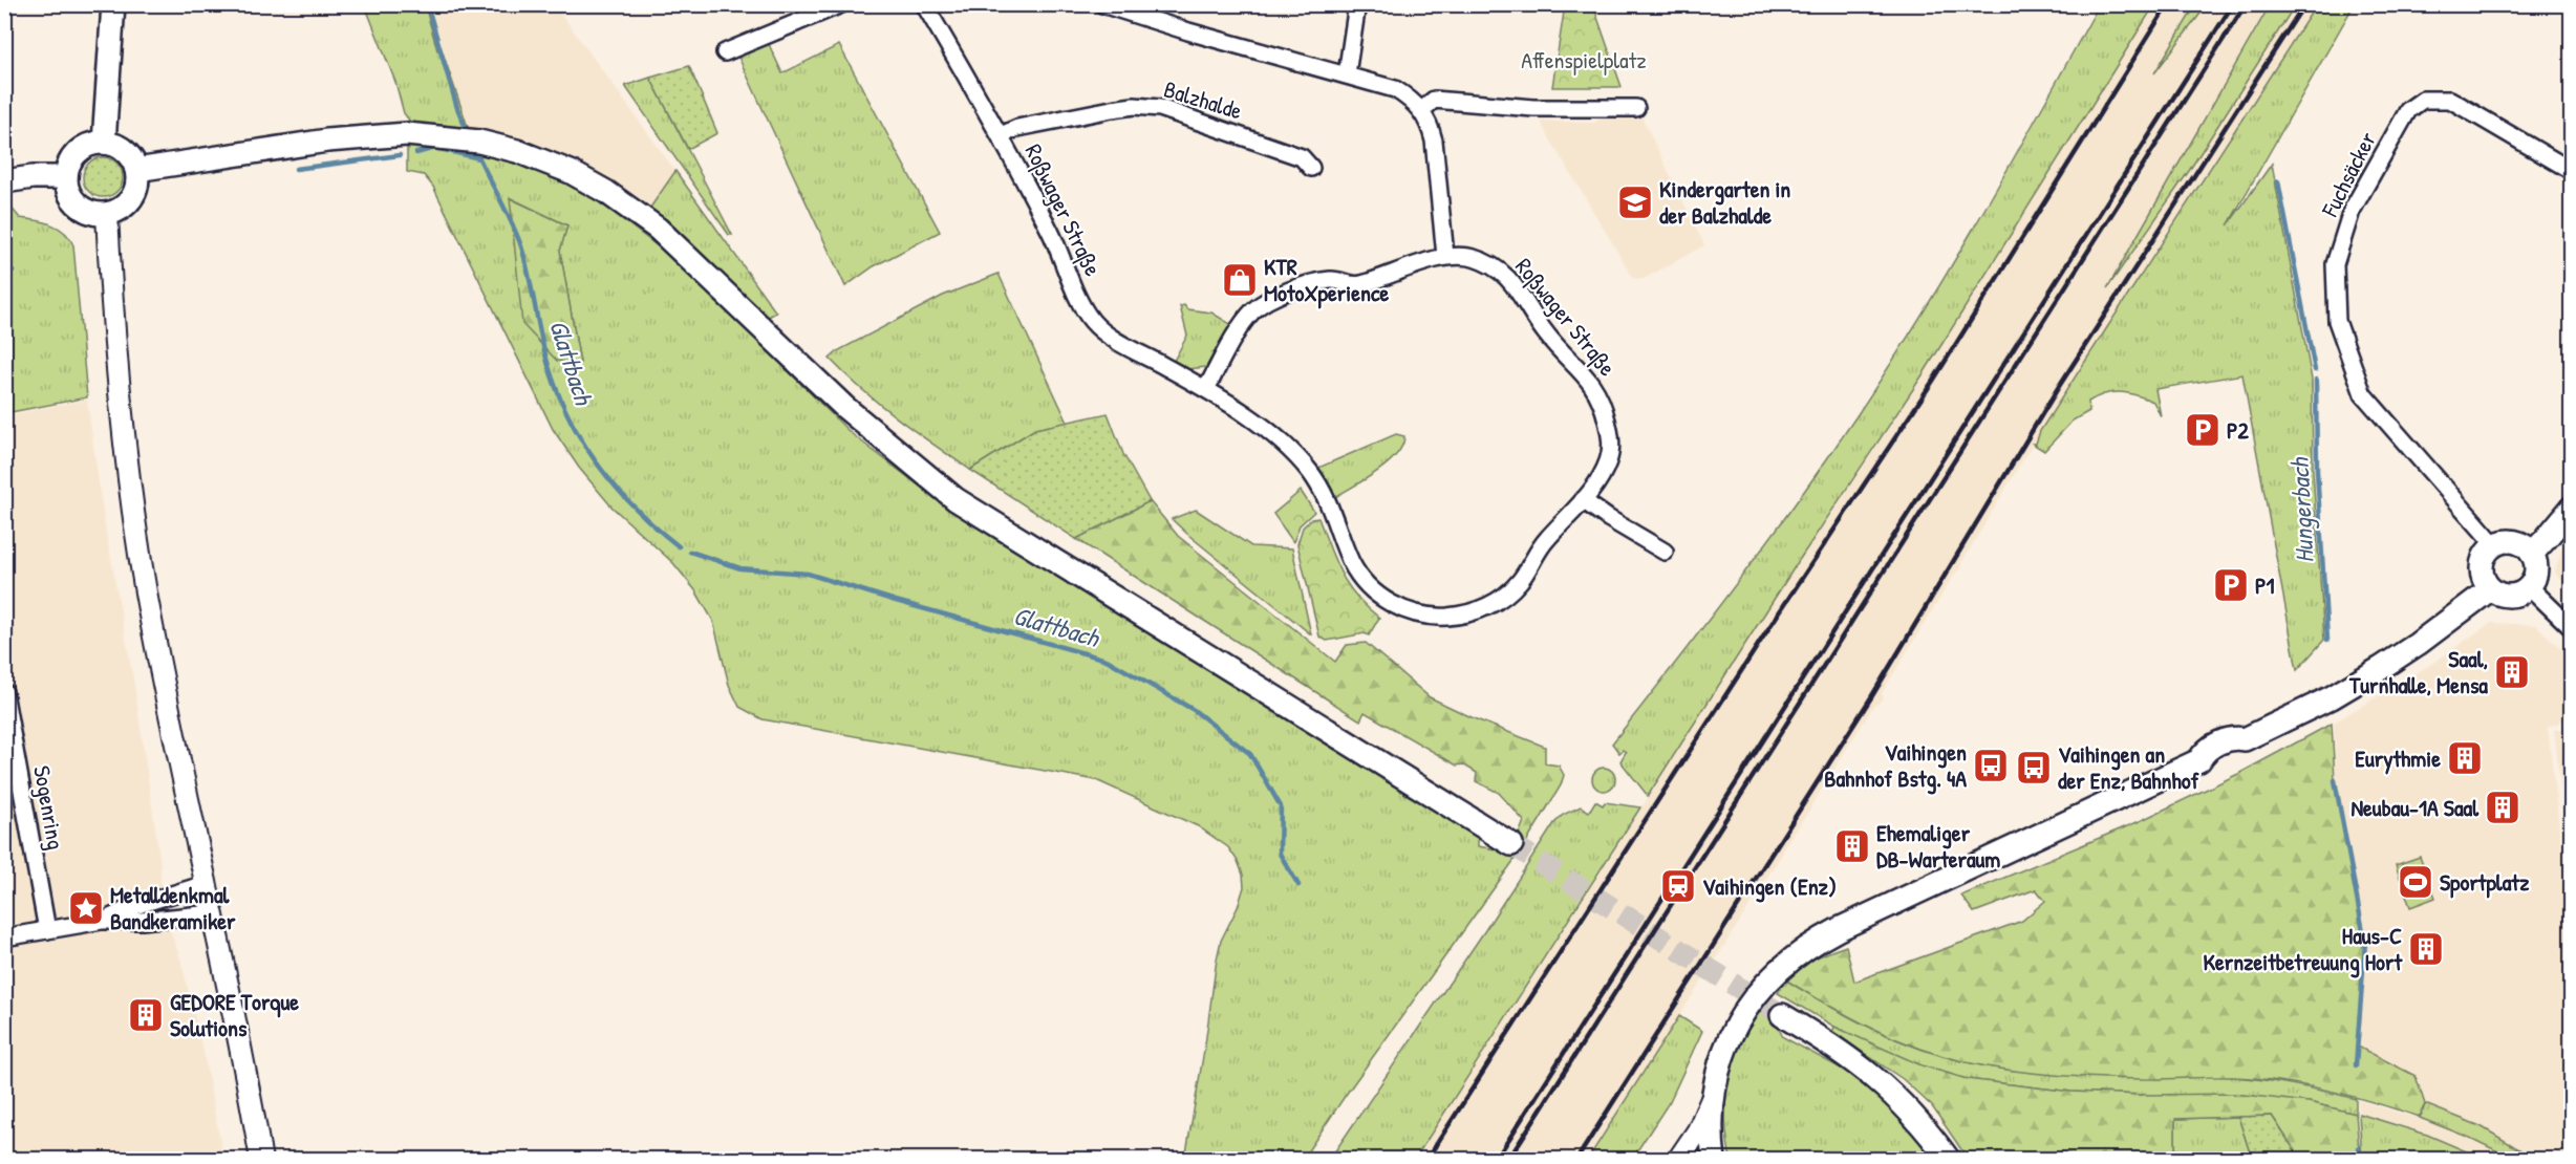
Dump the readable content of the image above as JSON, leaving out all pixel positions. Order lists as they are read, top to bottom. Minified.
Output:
{"streets":{"street":["Balzhalde","Fuchsäcker","Roßwager Straße","Sogenring"]},"crossings":[["Balzhalde","Roßwager Straße"]],"water":["Glattbach","Hungerbach"],"parks":["Affenspielplatz"],"places":{"school or university":["Kindergarten in der Balzhalde"],"shop":["KTR MotoXperience"],"parking":["P2","P1"],"building":["Saal, Turnhalle, Mensa","Eurythmie","Neubau-1A Saal","Ehemaliger DB-Warteraum","Haus-C Kernzeitbetreuung Hort","GEDORE Torque Solutions"],"bus stop":["Vaihingen Bahnhof Bstg. 4A","Vaihingen an der Enz, Bahnhof"],"sports":["Sportplatz"],"station":["Vaihingen (Enz)"],"place":["Metalldenkmal Bandkeramiker"]}}
